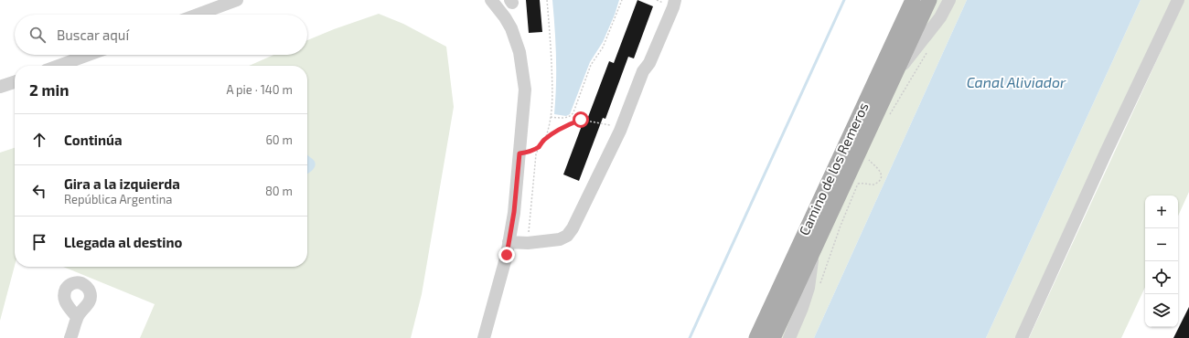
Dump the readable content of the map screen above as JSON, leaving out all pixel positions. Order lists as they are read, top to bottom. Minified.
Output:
{"streets":{"main road":["Camino de los Remeros"]},"water":["Canal Aliviador"],"page":{"search":"Buscar aquí","heading":["2 min","A pie · 140 m"],"list":[["Continúa","60 m"],["Gira a la izquierda","República Argentina","80 m"],"Llegada al destino"],"map_buttons":["+","−"]}}
